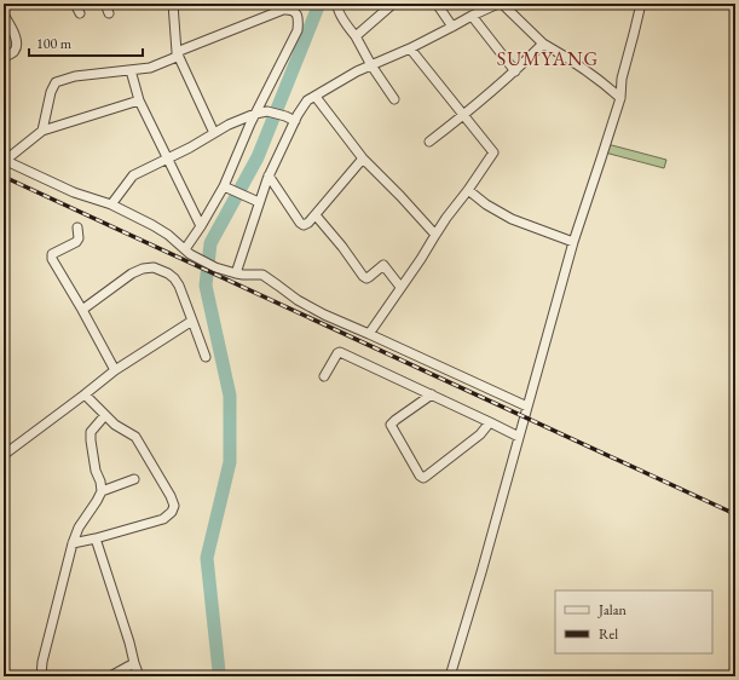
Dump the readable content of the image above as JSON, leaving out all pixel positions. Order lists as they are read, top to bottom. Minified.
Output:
{"districts":["SUMYANG"],"legend":["Jalan","Rel"],"scale_bar":"100 m"}
